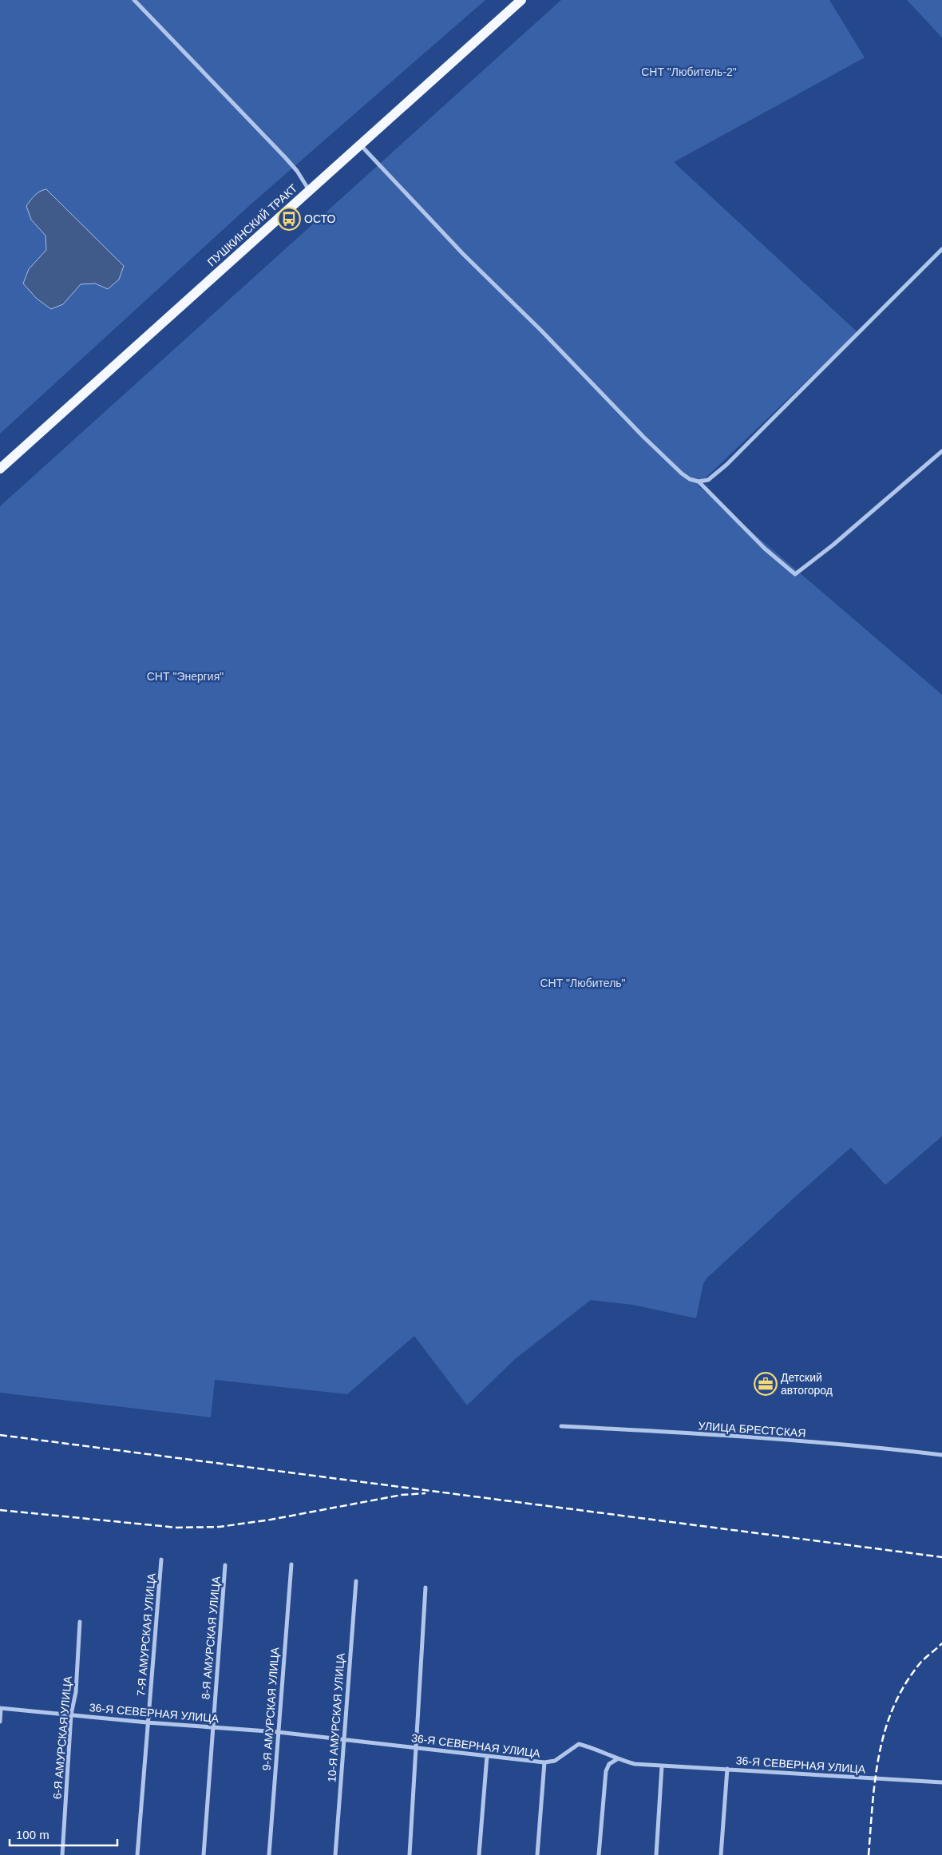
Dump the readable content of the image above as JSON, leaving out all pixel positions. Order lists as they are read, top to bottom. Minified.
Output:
{"streets":{"main road":["ПУШКИНСКИЙ ТРАКТ"],"street":["УЛИЦА БРЕСТСКАЯ","7-Я АМУРСКАЯ УЛИЦА","8-Я АМУРСКАЯ УЛИЦА","9-Я АМУРСКАЯ УЛИЦА","36-Я СЕВЕРНАЯ УЛИЦА","10-Я АМУРСКАЯ УЛИЦА","6-Я АМУРСКАЯ УЛИЦА"]},"crossings":[["7-Я АМУРСКАЯ УЛИЦА","36-Я СЕВЕРНАЯ УЛИЦА"],["8-Я АМУРСКАЯ УЛИЦА","36-Я СЕВЕРНАЯ УЛИЦА"],["9-Я АМУРСКАЯ УЛИЦА","36-Я СЕВЕРНАЯ УЛИЦА"],["36-Я СЕВЕРНАЯ УЛИЦА","10-Я АМУРСКАЯ УЛИЦА"],["36-Я СЕВЕРНАЯ УЛИЦА","6-Я АМУРСКАЯ УЛИЦА"]],"parks":["СНТ \"Любитель-2\"","СНТ \"Энергия\"","СНТ \"Любитель\""],"places":{"bus stop":["ОСТО"],"office":["Детский автогород"]},"scale_bar":"100 m"}
